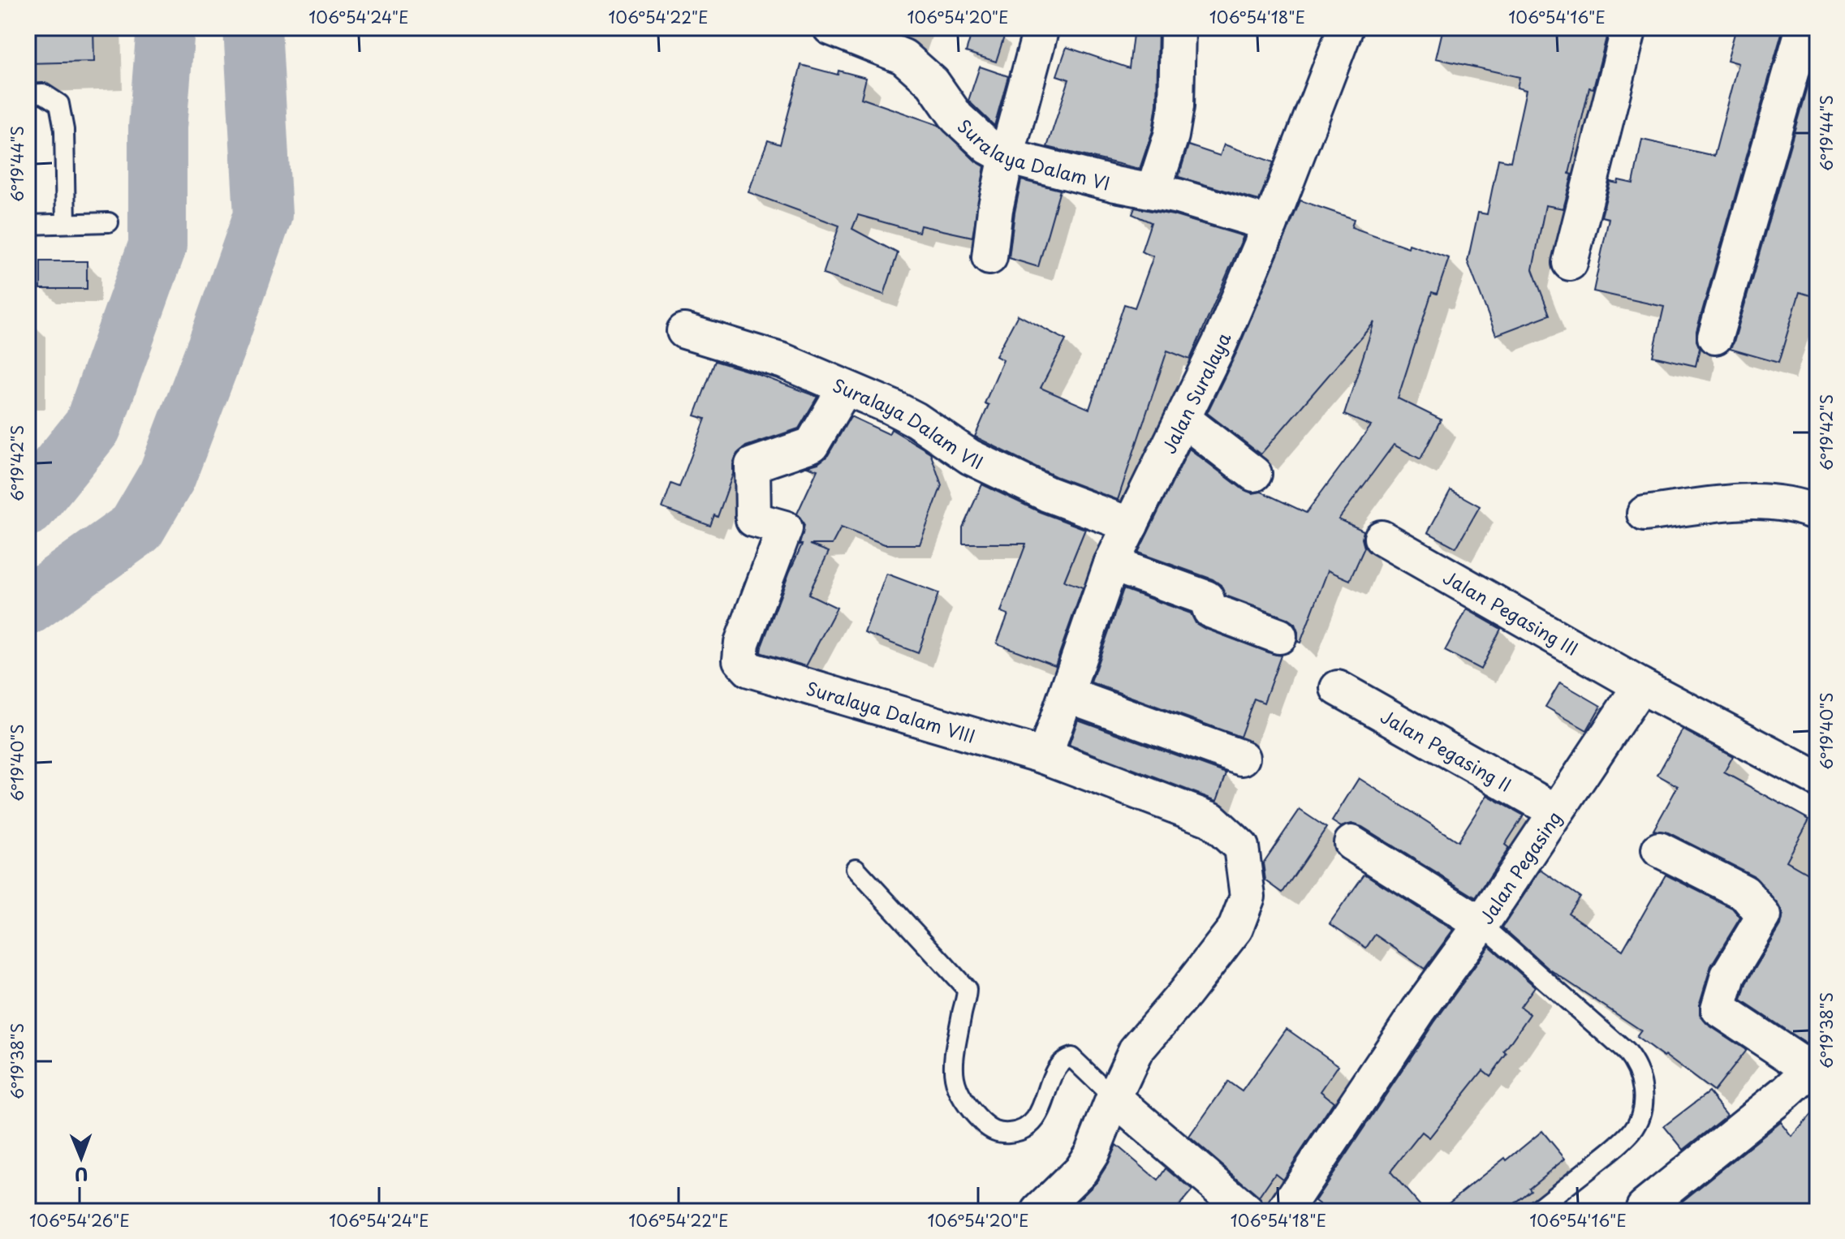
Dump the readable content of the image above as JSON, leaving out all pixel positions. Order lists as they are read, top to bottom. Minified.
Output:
{"streets":{"street":["Suralaya Dalam VI","Jalan Suralaya","Suralaya Dalam VII","Jalan Pegasing III","Suralaya Dalam VIII","Jalan Pegasing II","Jalan Pegasing"]},"crossings":[["Suralaya Dalam VI","Jalan Suralaya"],["Jalan Suralaya","Suralaya Dalam VII"],["Jalan Suralaya","Suralaya Dalam VIII"],["Suralaya Dalam VII","Suralaya Dalam VIII"],["Jalan Pegasing III","Jalan Pegasing"],["Jalan Pegasing II","Jalan Pegasing"]],"north":"bottom","coordinates":["106°54'24\"E","106°54'22\"E","106°54'20\"E","106°54'18\"E","106°54'16\"E","6°19'44\"S","6°19'42\"S","6°19'40\"S","6°19'38\"S","106°54'26\"E"]}
